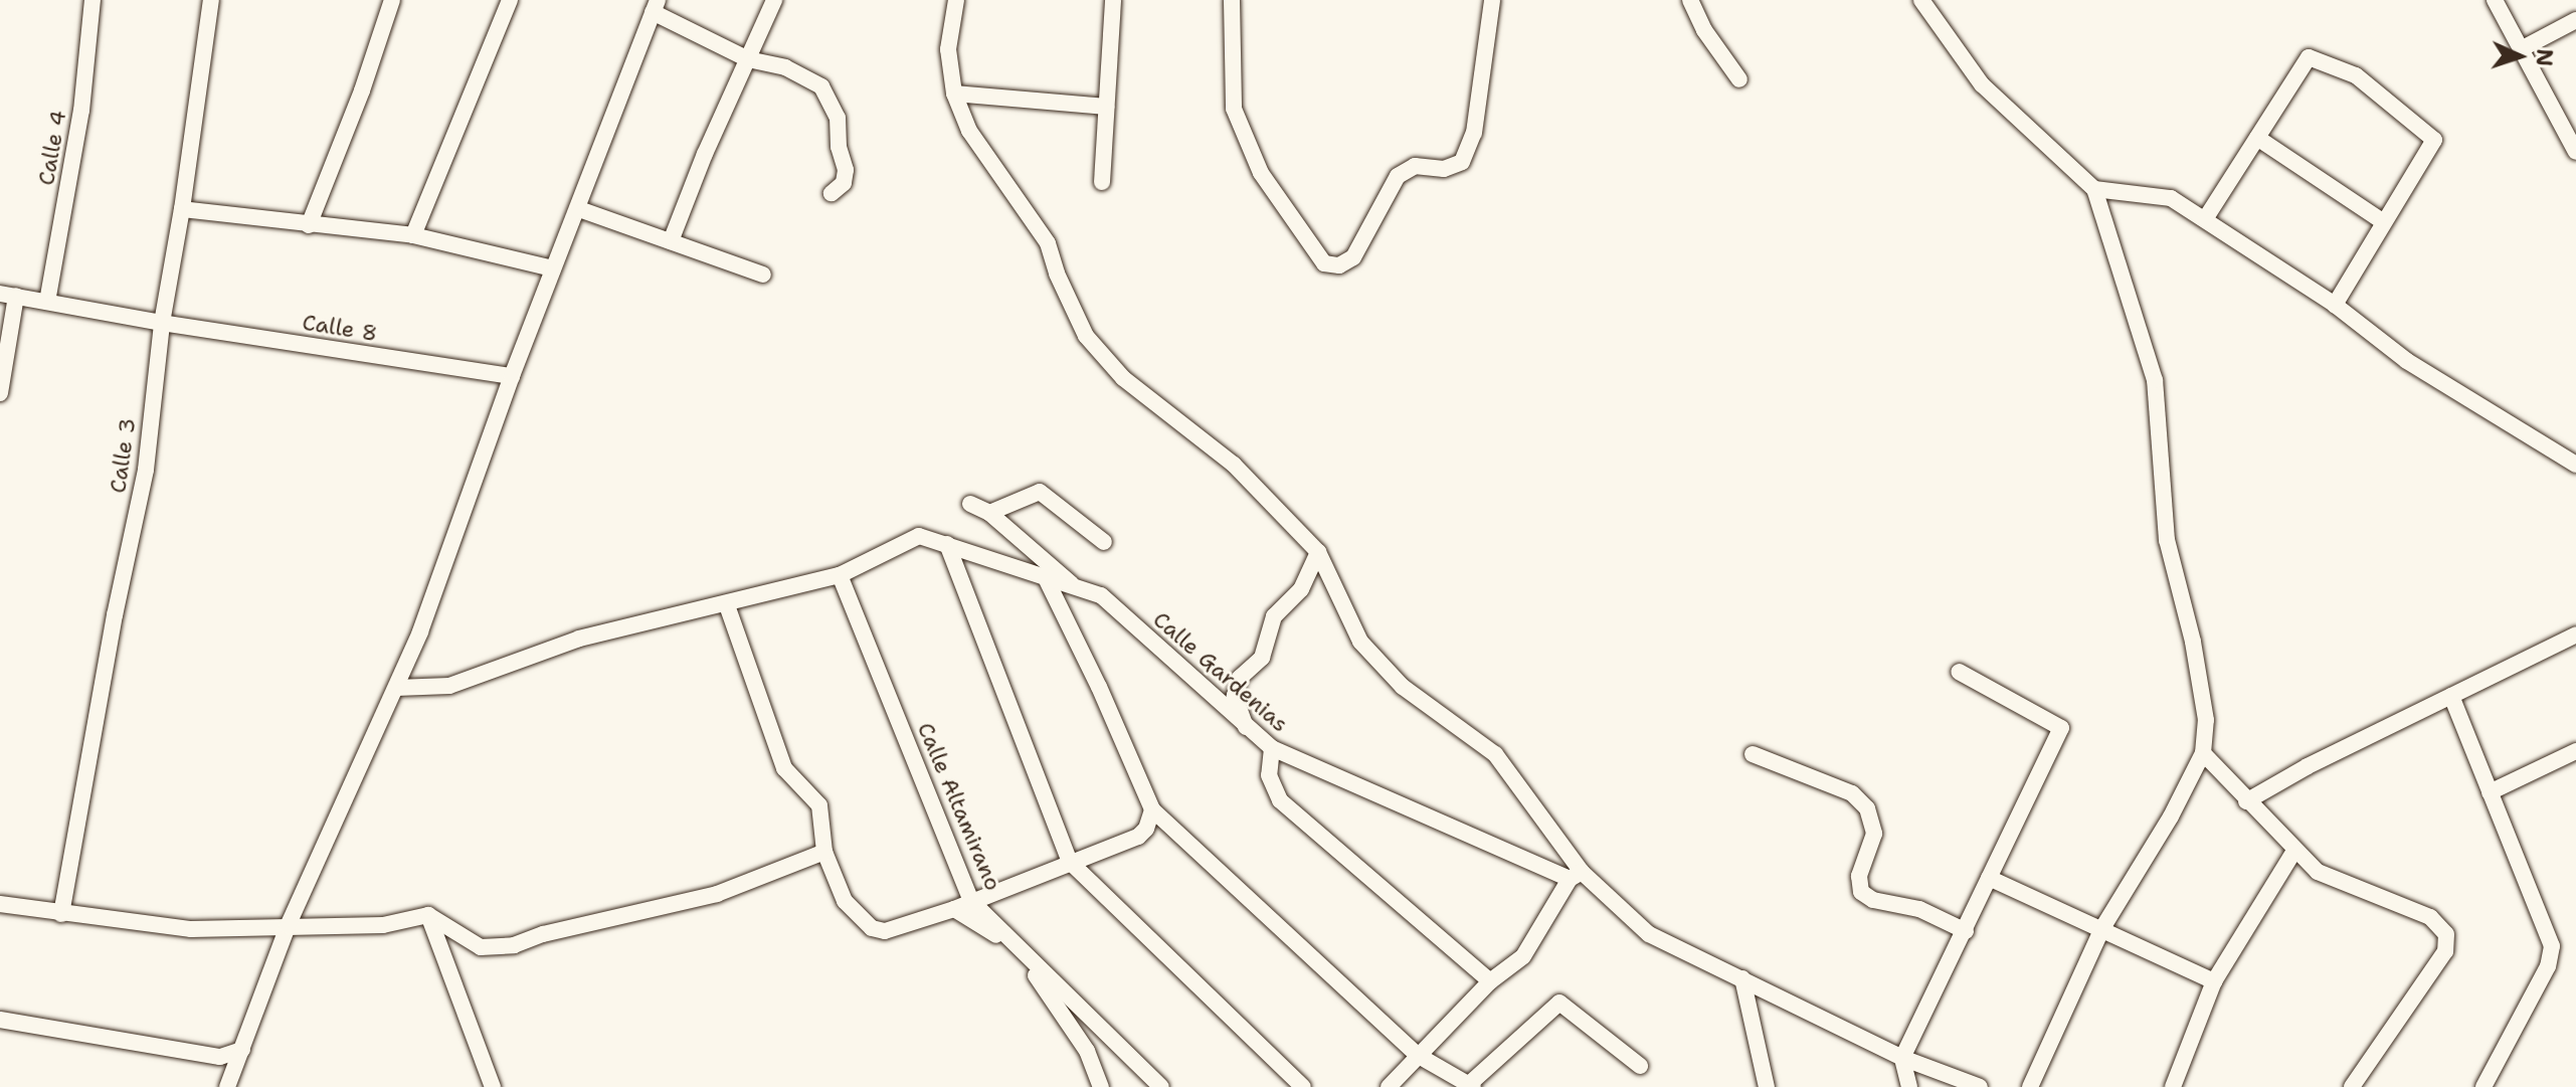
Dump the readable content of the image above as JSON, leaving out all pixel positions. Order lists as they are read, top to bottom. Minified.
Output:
{"streets":{"street":["Calle 4","Calle 8","Calle 3","Calle Gardenias","Calle Altamirano"]},"crossings":[["Calle 4","Calle 8"],["Calle 8","Calle 3"],["Calle Gardenias","Calle Altamirano"]],"north":"right"}
